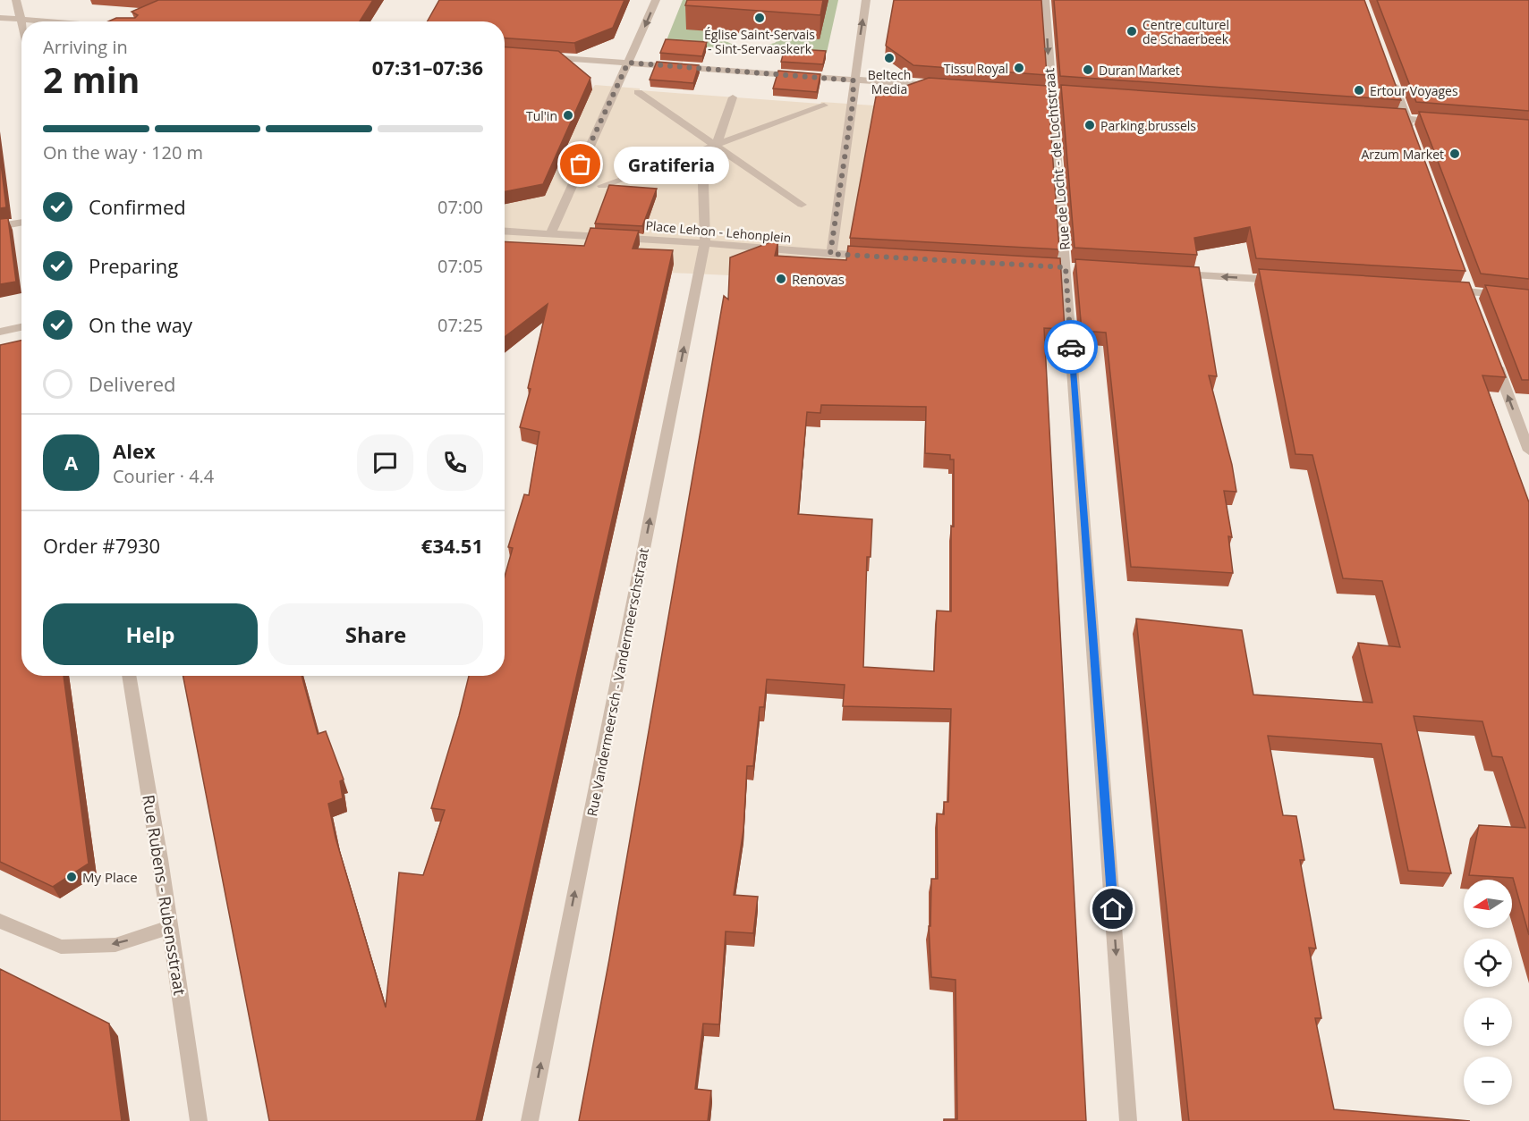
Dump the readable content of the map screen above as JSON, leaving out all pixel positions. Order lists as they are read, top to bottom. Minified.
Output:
{"streets":{"street":["Rue de Locht - de Lochtstraat","Place Lehon - Lehonplein","Rue Vandermeersch - Vandermeerschstraat","Rue Rubens - Rubensstraat"]},"crossings":[["Place Lehon - Lehonplein","Rue Vandermeersch - Vandermeerschstraat"]],"one_way":["Rue de Locht - de Lochtstraat","Rue Vandermeersch - Vandermeerschstraat"],"places":["Église Saint-Servais - Sint-Servaaskerk","Centre culturel de Schaerbeek","Beltech Media","Tissu Royal","Duran Market","Ertour Voyages","Tul'in","Parking.brussels","Arzum Market","Gratiferia","Renovas","My Place"],"north":"left","page":{"heading":["2 min","Arriving in","07:31–07:36"],"panel":["Alex","Courier · 4.4","Order #7930","€34.51"],"bar":"On the way · 120 m","bubble":"Gratiferia","list":[["Confirmed","07:00"],["Preparing","07:05"],["On the way","07:25"],"Delivered"],"round":"A","buttons":["Help","Share"],"map_buttons":["+","−"]}}
